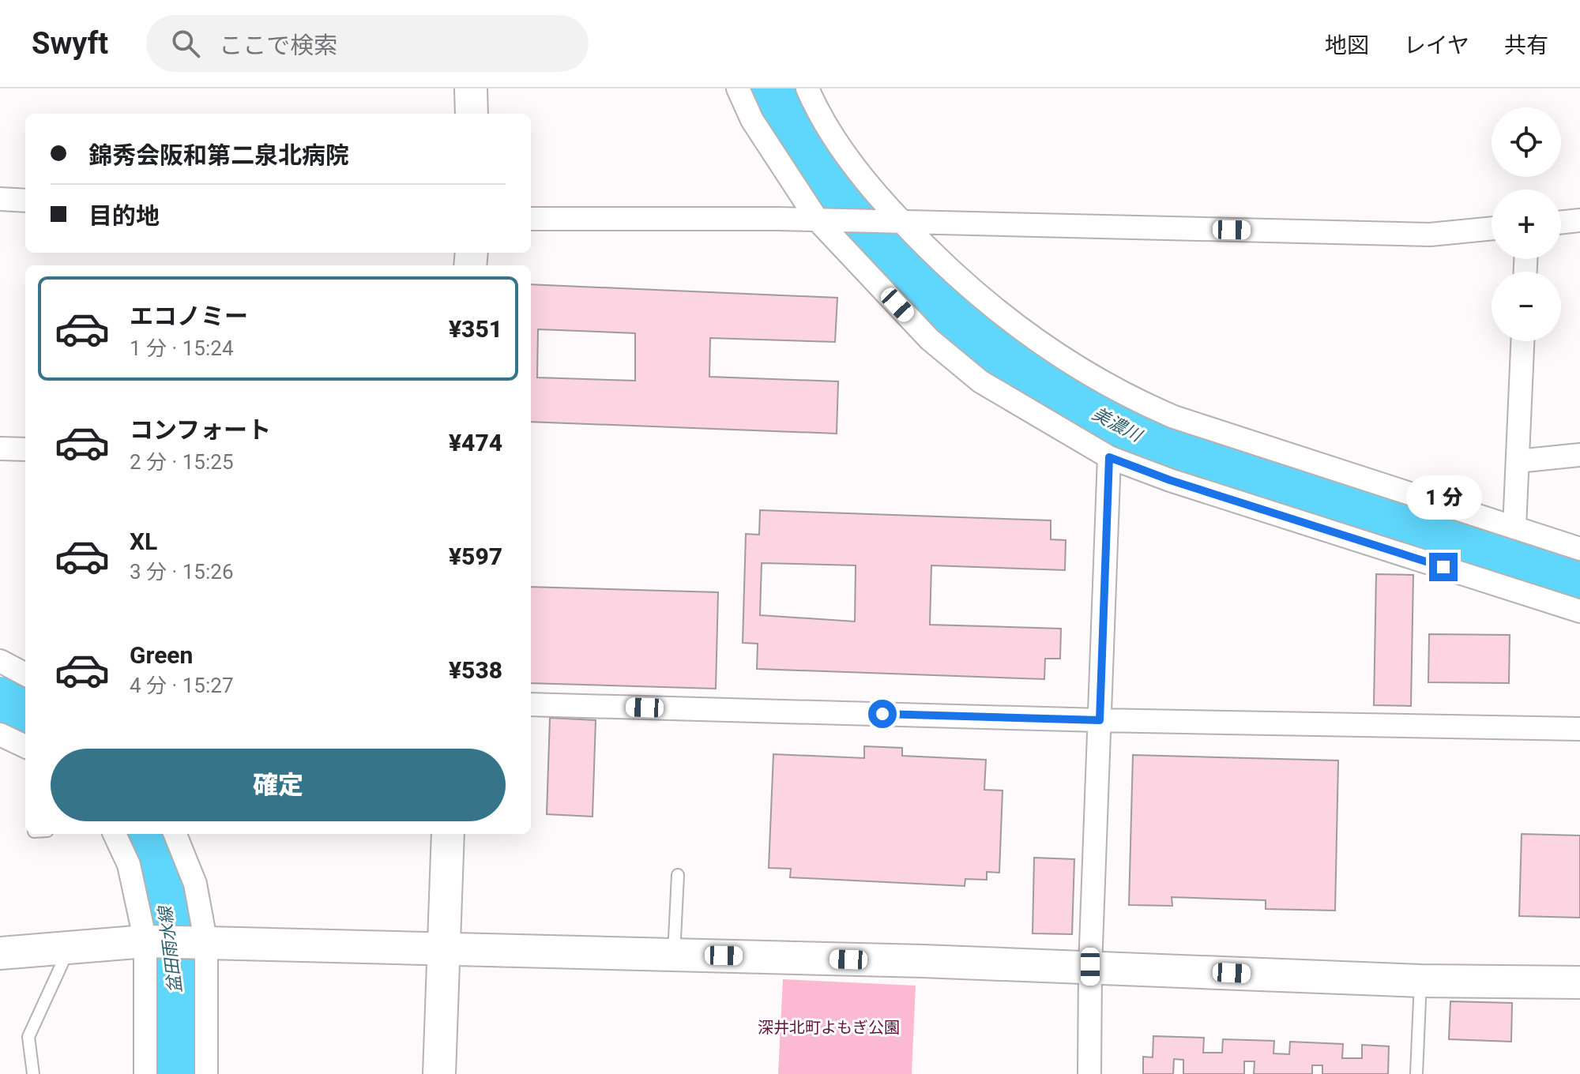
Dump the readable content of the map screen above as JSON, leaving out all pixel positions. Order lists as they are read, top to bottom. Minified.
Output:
{"water":["美濃川","盆田雨水線"],"parks":["深井北町よもぎ公園"],"page":{"header":"Swyft","search":"ここで検索","nav":["地図","レイヤ","共有"],"map_buttons":["+","−"],"banner":["錦秀会阪和第二泉北病院","目的地"],"list":[{"name":"エコノミー","note":"1 分 · 15:24","value":"¥351"},{"name":"コンフォート","note":"2 分 · 15:25","value":"¥474"},{"name":"XL","note":"3 分 · 15:26","value":"¥597"},{"name":"Green","note":"4 分 · 15:27","value":"¥538"}],"bubble":"1 分","buttons":"確定"}}
